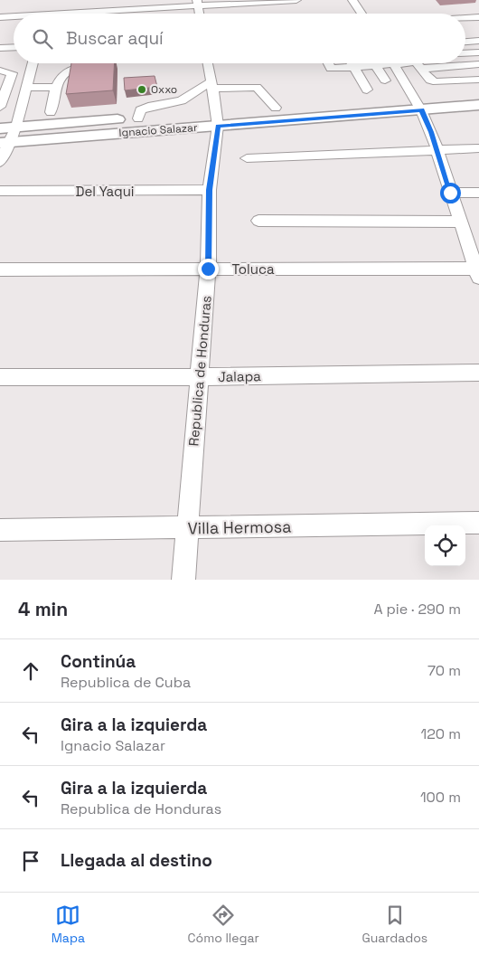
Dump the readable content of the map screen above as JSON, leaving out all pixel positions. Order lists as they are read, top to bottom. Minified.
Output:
{"streets":{"main road":["Ignacio Salazar"],"street":["Del Yaqui","Toluca","Republica de Honduras","Jalapa","Villa Hermosa"]},"crossings":[["Ignacio Salazar","Republica de Honduras"],["Del Yaqui","Republica de Honduras"],["Toluca","Republica de Honduras"],["Republica de Honduras","Jalapa"],["Republica de Honduras","Villa Hermosa"]],"places":["Oxxo"],"page":{"search":"Buscar aquí","heading":["4 min","A pie · 290 m"],"list":[["Continúa","Republica de Cuba","70 m"],["Gira a la izquierda","Ignacio Salazar","120 m"],["Gira a la izquierda","Republica de Honduras","100 m"],"Llegada al destino"],"nav":["Mapa","Cómo llegar","Guardados"]}}
